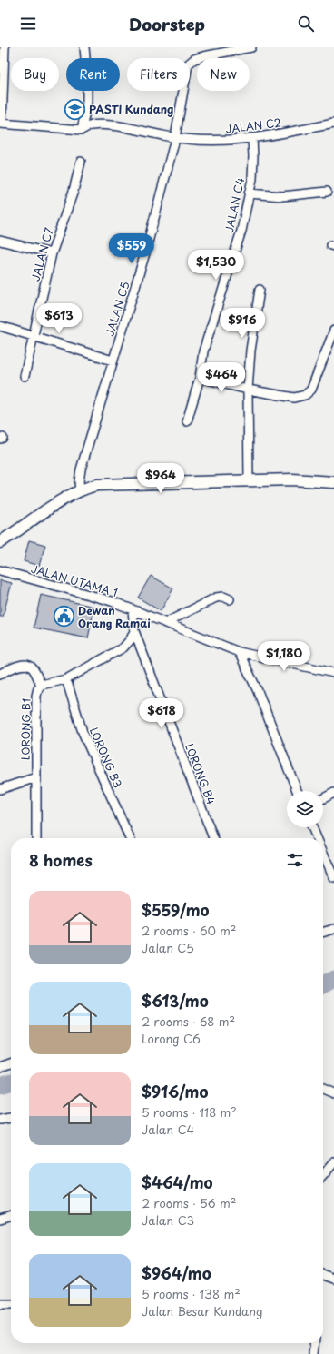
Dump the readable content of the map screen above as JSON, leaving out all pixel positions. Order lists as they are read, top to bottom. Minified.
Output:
{"streets":{"street":["JALAN C2","JALAN C4","JALAN C7","JALAN C5","JALAN UTAMA 1","LORONG B1","LORONG B3","LORONG B4"]},"crossings":[["JALAN C2","JALAN C4"],["JALAN C2","JALAN C5"],["JALAN UTAMA 1","LORONG B4"],["LORONG B1","LORONG B3"],["LORONG B1","LORONG B4"]],"places":{"school or university":["PASTI Kundang"],"public building":["Dewan Orang Ramai"]},"page":{"header":"Doorstep","chip":["Buy","Rent","Filters","New"],"price":["$559","$1,530","$613","$916","$464","$964","$1,180","$618"],"heading":"8 homes","list":[{"name":"$559/mo","note":"2 rooms · 60 m² · Jalan C5"},{"name":"$613/mo","note":"2 rooms · 68 m² · Lorong C6"},{"name":"$916/mo","note":"5 rooms · 118 m² · Jalan C4"},{"name":"$464/mo","note":"2 rooms · 56 m² · Jalan C3"},{"name":"$964/mo","note":"5 rooms · 138 m² · Jalan Besar Kundang"}]}}
